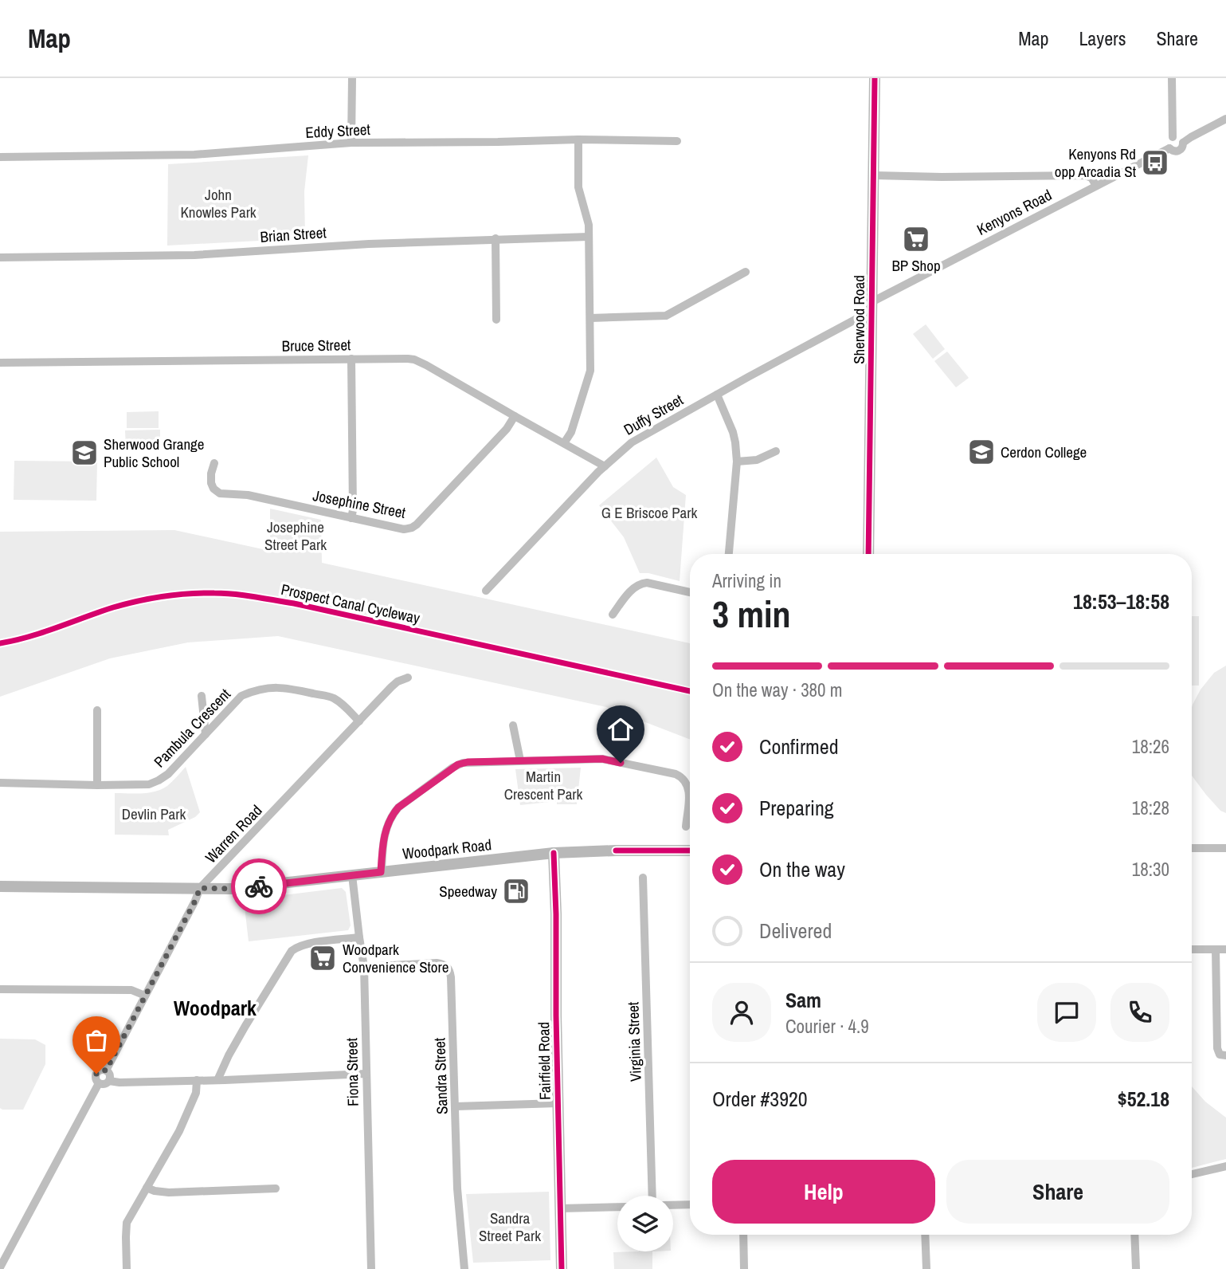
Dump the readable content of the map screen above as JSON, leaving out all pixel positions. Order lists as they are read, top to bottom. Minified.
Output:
{"streets":{"main road":["Sherwood Road","Woodpark Road","Fairfield Road"],"street":["Eddy Street","Kenyons Road","Brian Street","Bruce Street","Duffy Street","Josephine Street","Pambula Crescent","Warren Road","Virginia Street","Fiona Street","Sandra Street"],"cycle path":["Prospect Canal Cycleway"]},"crossings":[["Kenyons Road","Sherwood Road"],["Kenyons Road","Duffy Street"],["Sherwood Road","Duffy Street"],["Bruce Street","Duffy Street"],["Bruce Street","Josephine Street"],["Pambula Crescent","Warren Road"],["Warren Road","Woodpark Road"],["Woodpark Road","Fairfield Road"],["Woodpark Road","Fiona Street"],["Fiona Street","Sandra Street"]],"districts":["Woodpark"],"parks":["John Knowles Park","G E Briscoe Park","Josephine Street Park","Martin Crescent Park","Devlin Park","Sandra Street Park"],"places":{"bus stop":["Kenyons Rd opp Arcadia St"],"supermarket":["BP Shop","Woodpark Convenience Store"],"school or university":["Cerdon College","Sherwood Grange Public School"],"fuel station":["Speedway"]},"page":{"header":"Map","nav":["Map","Layers","Share"],"heading":["3 min","Arriving in","18:53–18:58"],"panel":["Sam","Courier · 4.9","Order #3920","$52.18"],"bar":"On the way · 380 m","list":[["Confirmed","18:26"],["Preparing","18:28"],["On the way","18:30"],"Delivered"],"buttons":["Help","Share"]}}
